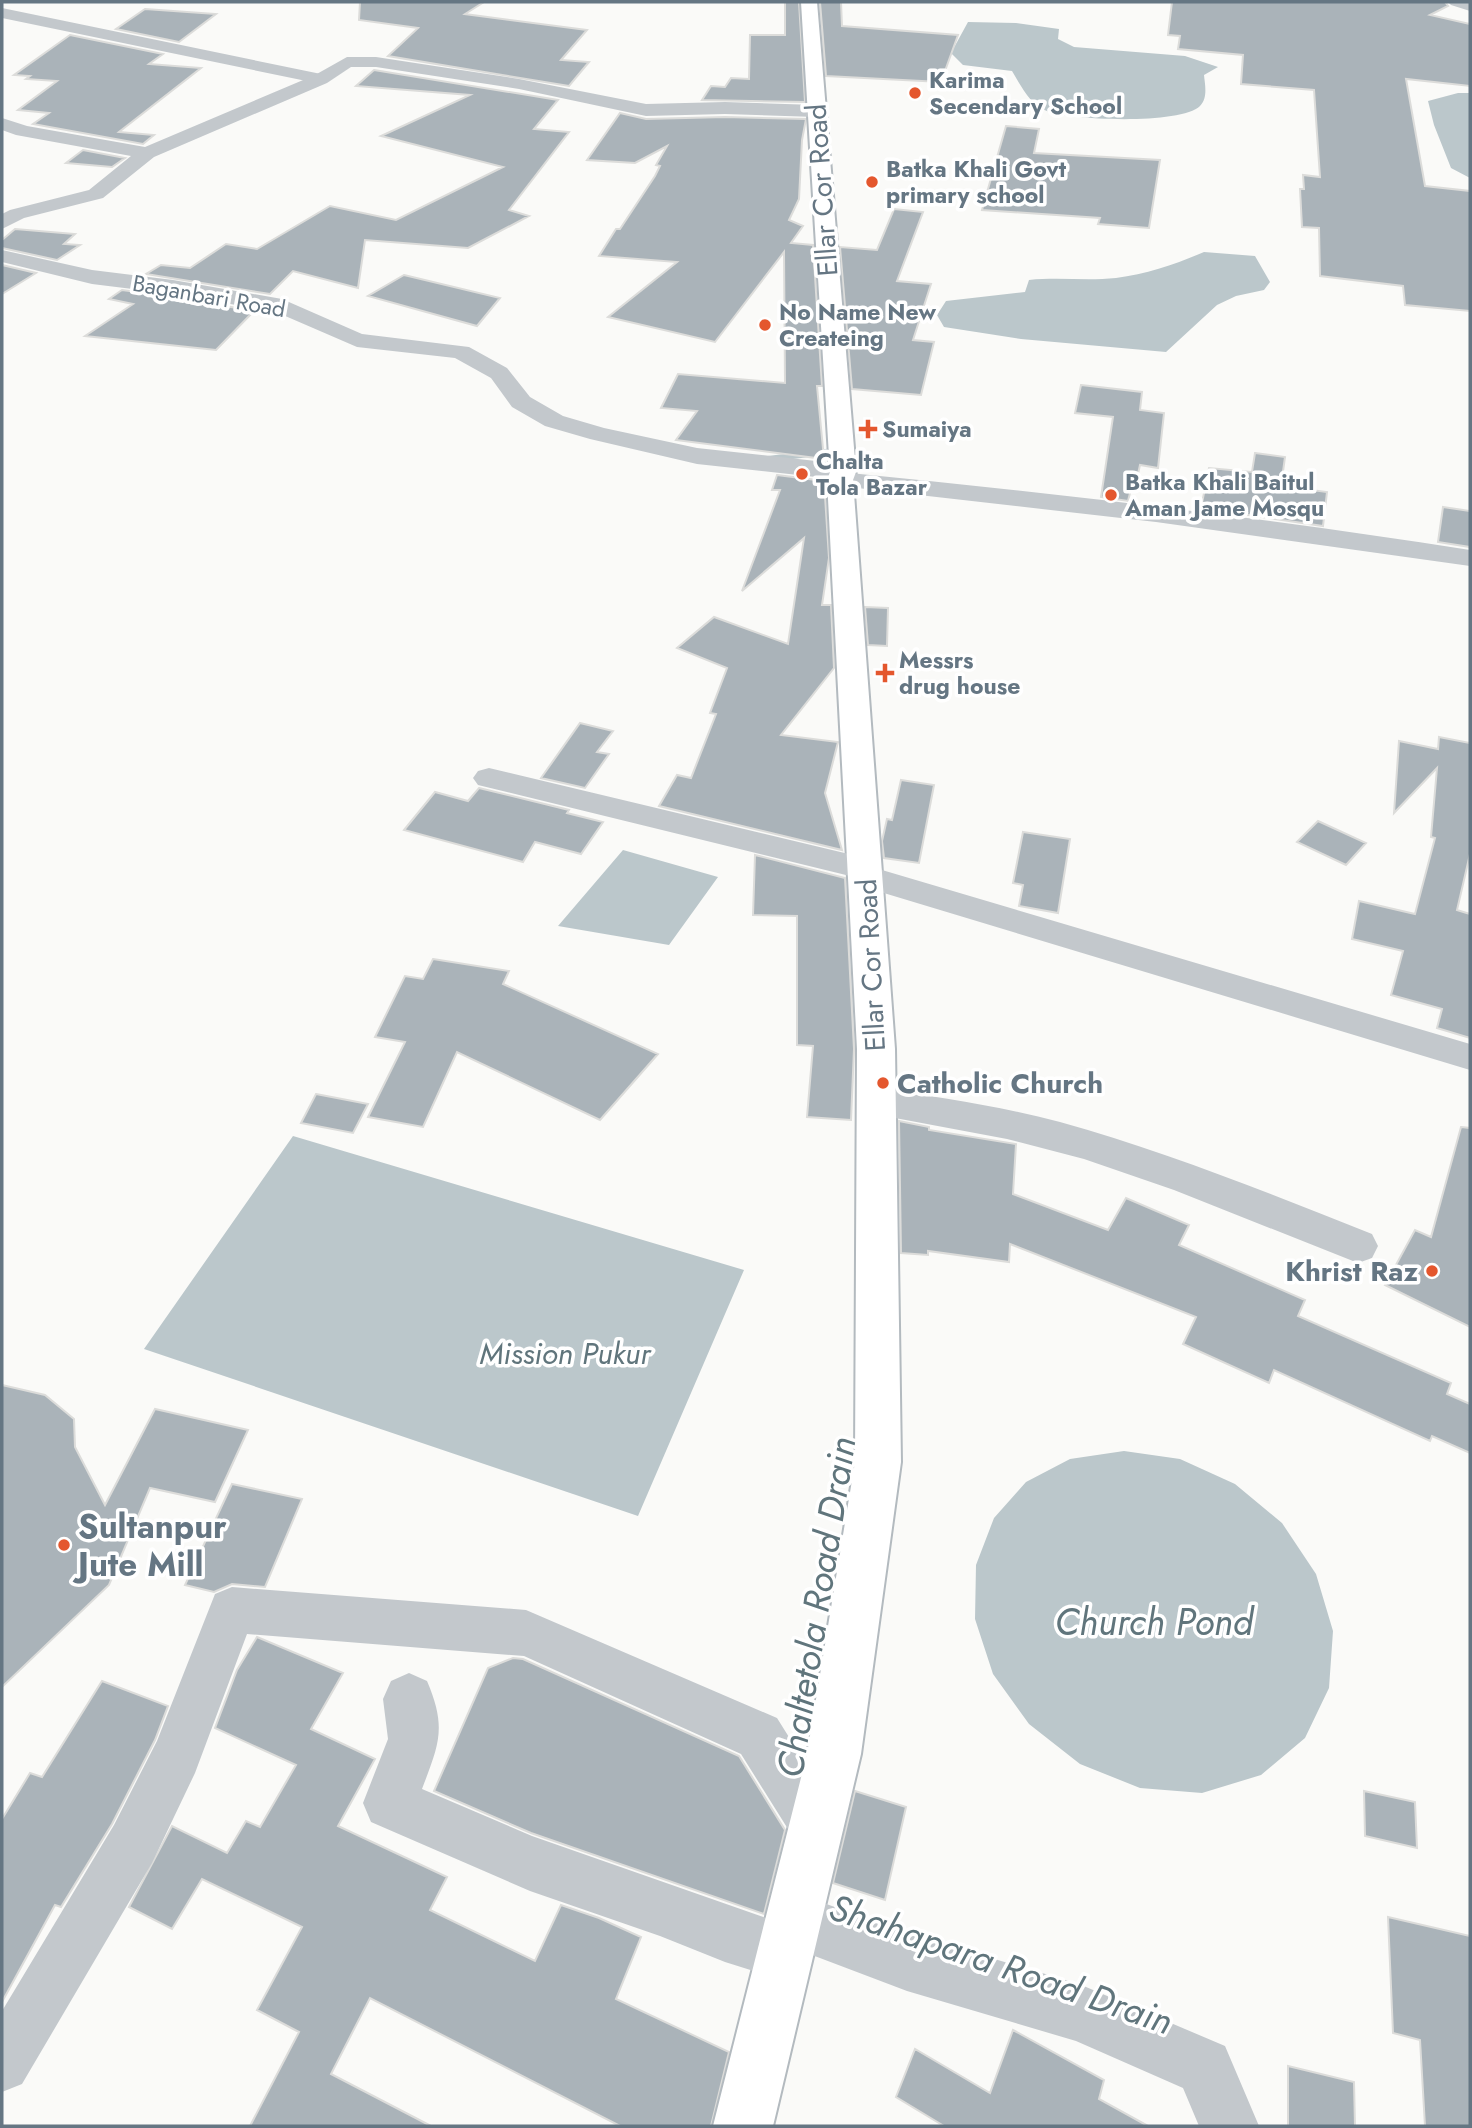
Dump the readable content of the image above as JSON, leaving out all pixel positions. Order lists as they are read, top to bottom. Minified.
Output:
{"streets":{"main road":["Ellar Cor Road"],"street":["Baganbari Road"]},"crossings":[["Ellar Cor Road","Baganbari Road"]],"water":["Mission Pukur","Chaltetola Road Drain","Church Pond","Shahapara Road Drain"],"places":{"other":["Karima Secendary School","Batka Khali Govt primary school","No Name New Createing","Chalta Tola Bazar","Batka Khali Baitul Aman Jame Mosqu","Catholic Church","Khrist Raz","Sultanpur Jute Mill"],"health":["Sumaiya","Messrs drug house"]}}
